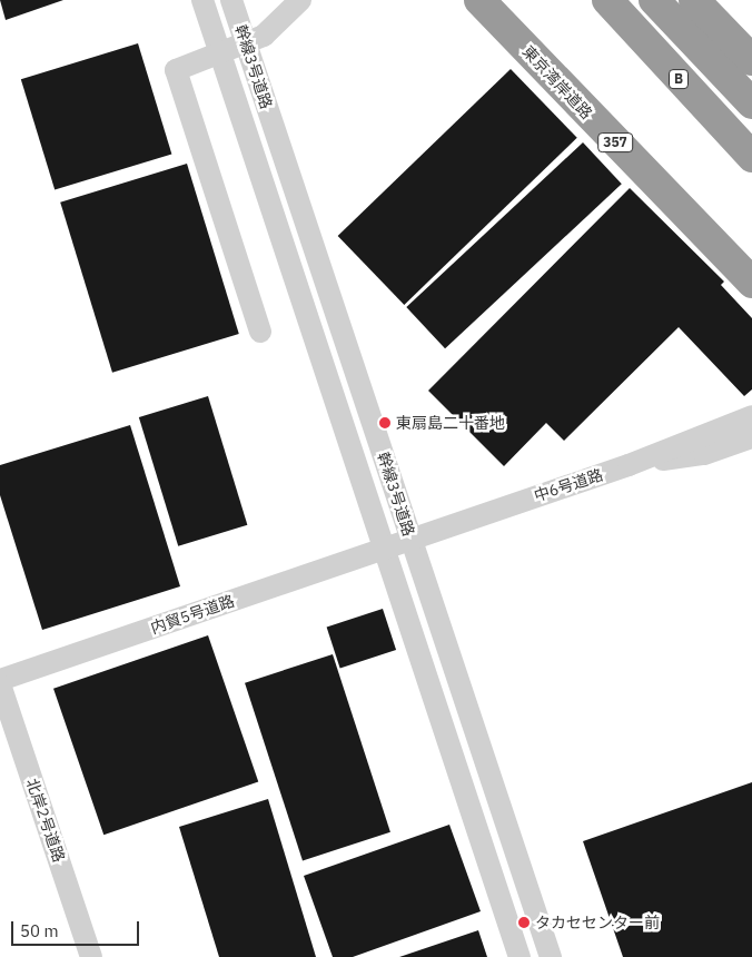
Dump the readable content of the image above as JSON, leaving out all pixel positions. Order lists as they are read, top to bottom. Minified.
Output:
{"streets":{"highway":["B","東京湾岸道路","357"],"street":["幹線3号道路","中6号道路","内貿5号道路","北岸2号道路"]},"crossings":[["幹線3号道路","中6号道路"],["幹線3号道路","内貿5号道路"],["中6号道路","内貿5号道路"]],"places":["東扇島二十番地","タカセセンター前"],"scale_bar":"50 m"}
